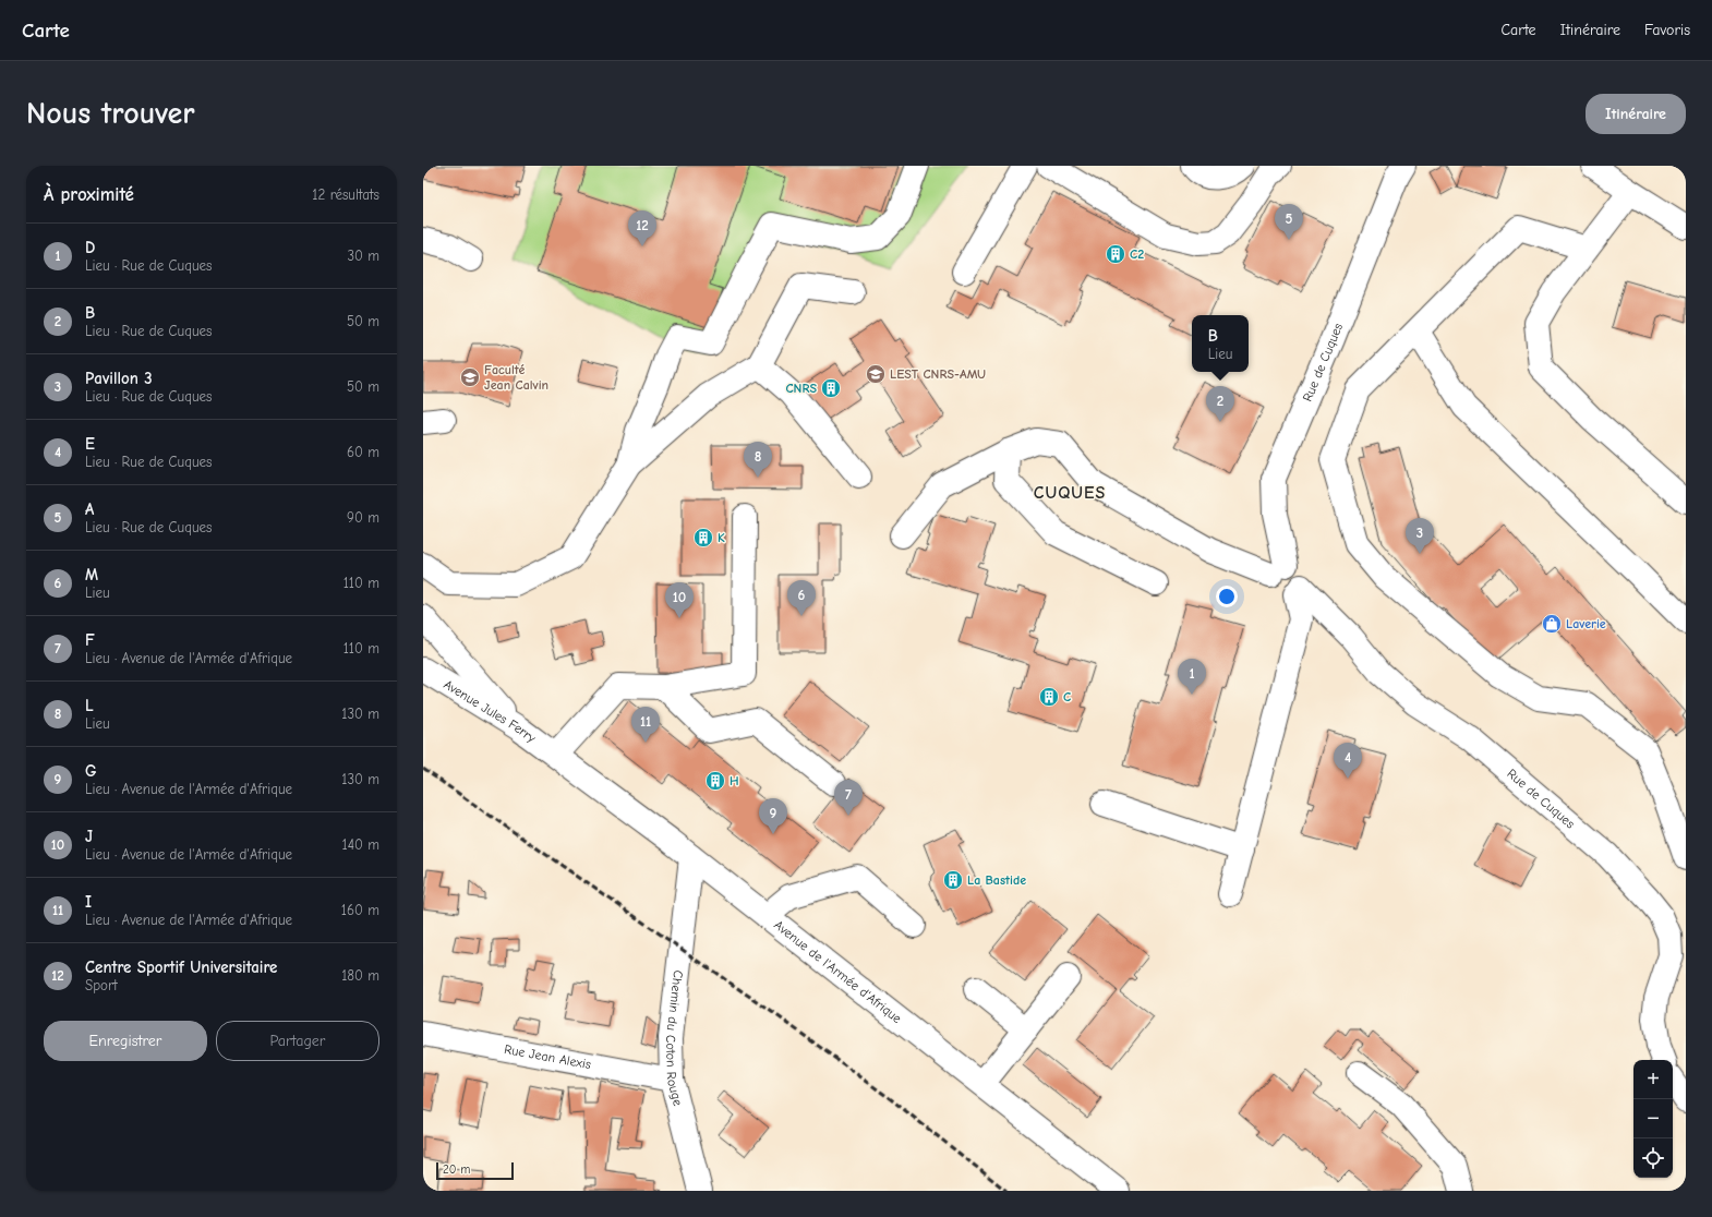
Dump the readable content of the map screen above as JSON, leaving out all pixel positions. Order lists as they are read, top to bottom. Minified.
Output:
{"streets":{"street":["Rue de Cuques","Avenue Jules Ferry","Avenue de l'Armée d'Afrique","Chemin du Coton Rouge","Rue Jean Alexis"]},"crossings":[["Avenue Jules Ferry","Avenue de l'Armée d'Afrique"],["Avenue de l'Armée d'Afrique","Chemin du Coton Rouge"],["Chemin du Coton Rouge","Rue Jean Alexis"]],"districts":["CUQUES"],"places":{"building":["C2","CNRS","K","C","H","La Bastide"],"school or university":["LEST CNRS-AMU","Faculté Jean Calvin"],"shop":["Laverie"]},"scale_bar":"20 m","page":{"header":"Carte","nav":["Carte","Itinéraire","Favoris"],"buttons":["Itinéraire",["Enregistrer","Partager"]],"title":"Nous trouver","heading":["À proximité","12 résultats"],"pins":["5","12","2","8","3","6","10","1","11","4","7","9"],"list":[{"mark":"1","name":"D","note":"Lieu · Rue de Cuques","value":"30 m"},{"mark":"2","name":"B","note":"Lieu · Rue de Cuques","value":"50 m"},{"mark":"3","name":"Pavillon 3","note":"Lieu · Rue de Cuques","value":"50 m"},{"mark":"4","name":"E","note":"Lieu · Rue de Cuques","value":"60 m"},{"mark":"5","name":"A","note":"Lieu · Rue de Cuques","value":"90 m"},{"mark":"6","name":"M","note":"Lieu","value":"110 m"},{"mark":"7","name":"F","note":"Lieu · Avenue de l'Armée d'Afrique","value":"110 m"},{"mark":"8","name":"L","note":"Lieu","value":"130 m"},{"mark":"9","name":"G","note":"Lieu · Avenue de l'Armée d'Afrique","value":"130 m"},{"mark":"10","name":"J","note":"Lieu · Avenue de l'Armée d'Afrique","value":"140 m"},{"mark":"11","name":"I","note":"Lieu · Avenue de l'Armée d'Afrique","value":"160 m"},{"mark":"12","name":"Centre Sportif Universitaire","note":"Sport","value":"180 m"}],"popup":["B","Lieu"],"map_buttons":["+","−"],"scale":"20 m"}}
